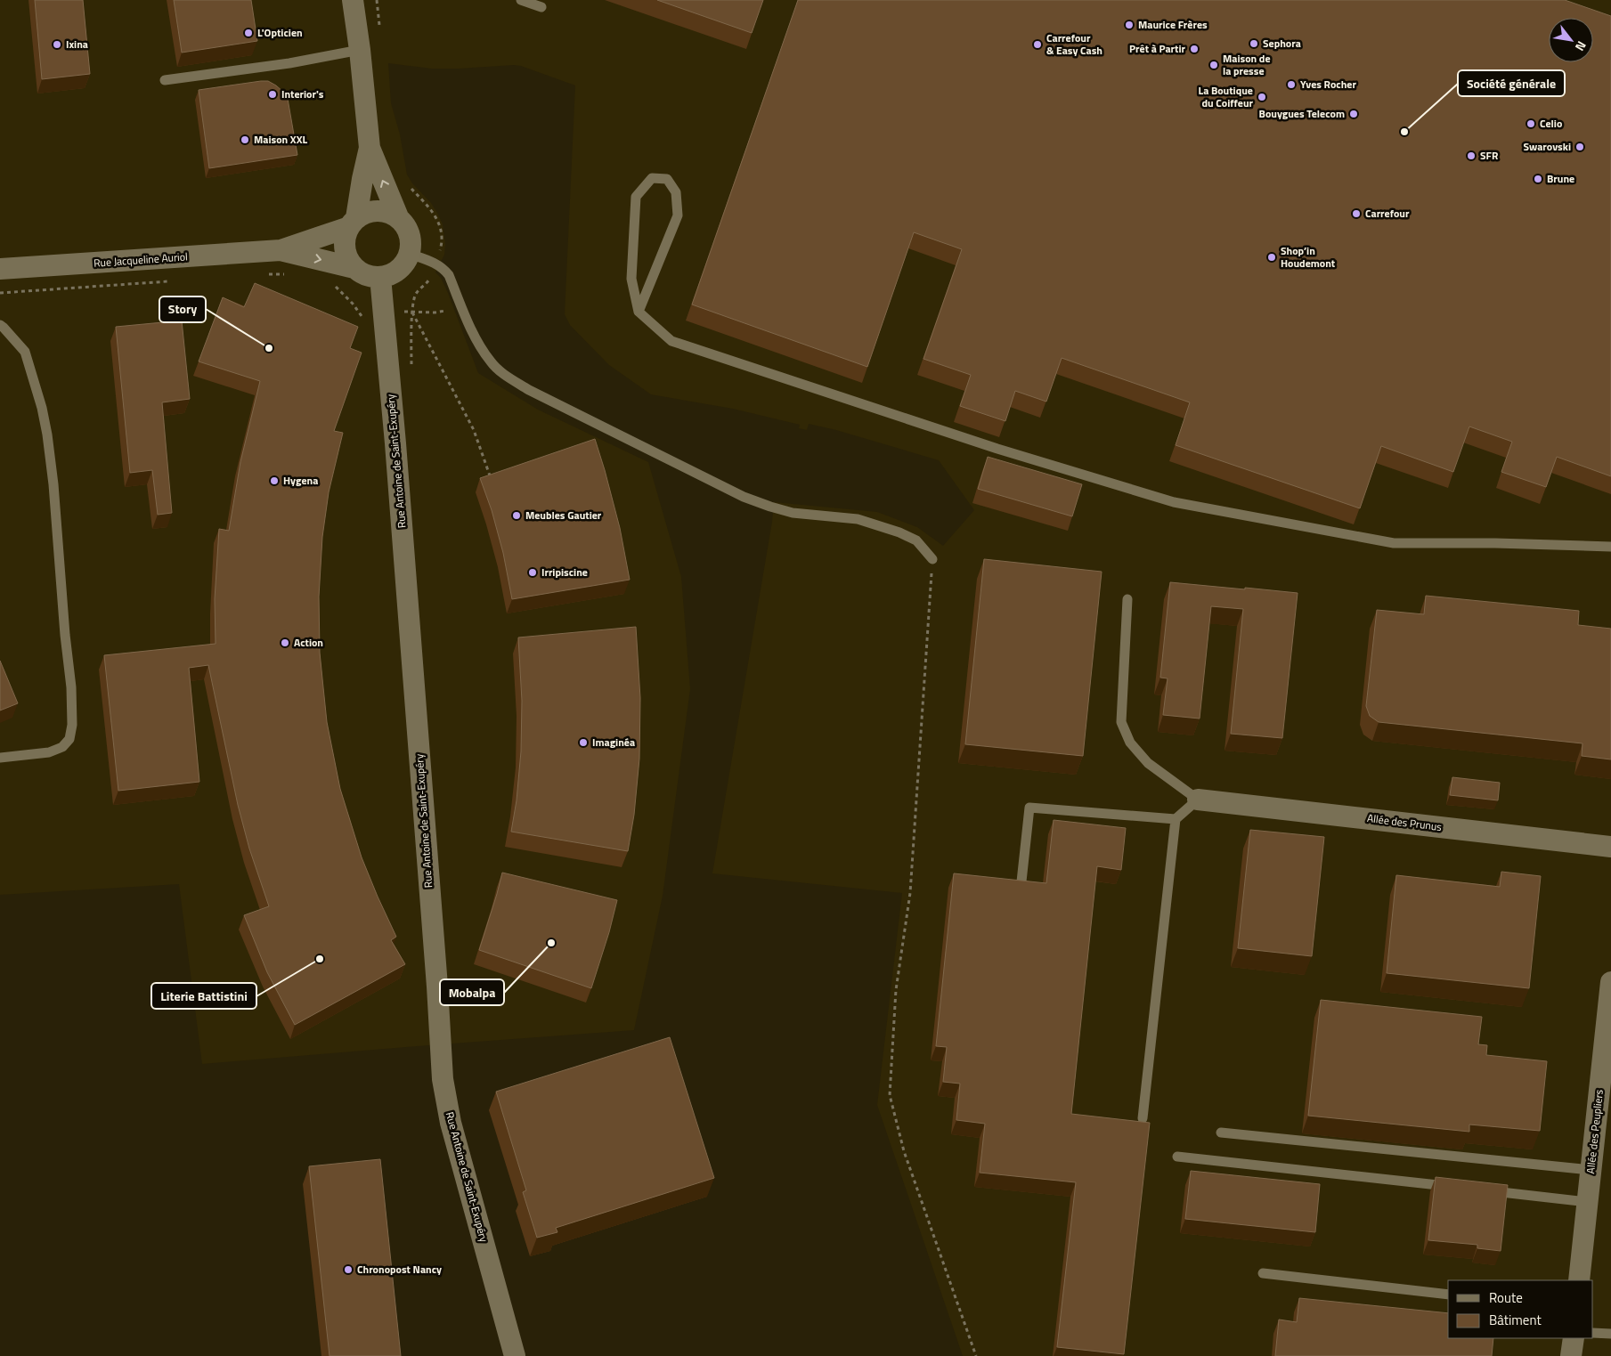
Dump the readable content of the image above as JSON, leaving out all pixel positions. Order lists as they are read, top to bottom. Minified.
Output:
{"streets":{"street":["Rue Jacqueline Auriol","Rue Antoine de Saint-Exupéry","Allée des Prunus","Allée des Peupliers"]},"crossings":[["Rue Jacqueline Auriol","Rue Antoine de Saint-Exupéry"]],"places":["Maurice Frères","L'Opticien","Sephora","Ixina","Carrefour & Easy Cash","Prêt à Partir","Maison de la presse","Yves Rocher","Interior's","La Boutique du Coiffeur","Bouygues Telecom","Celio","Société générale","Maison XXL","Swarovski","SFR","Brune","Carrefour","Shop’in Houdemont","Story","Hygena","Meubles Gautier","Irripiscine","Action","Imaginéa","Mobalpa","Literie Battistini","Chronopost Nancy"],"legend":["Route","Bâtiment"],"north":"bottom right"}
